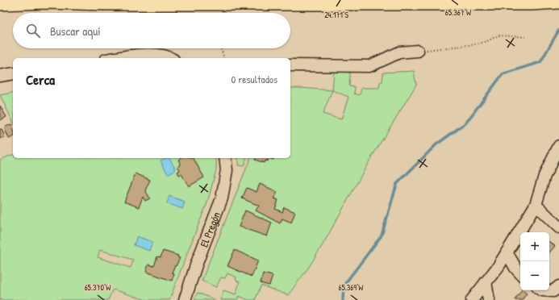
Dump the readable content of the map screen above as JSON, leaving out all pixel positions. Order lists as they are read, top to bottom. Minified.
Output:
{"streets":{"street":["El Pregón"]},"page":{"search":"Buscar aquí","heading":["Cerca","0 resultados"],"map_buttons":["+","−"]},"coordinates":["65.367°W","24.171°S","65.370°W","65.369°W"]}
